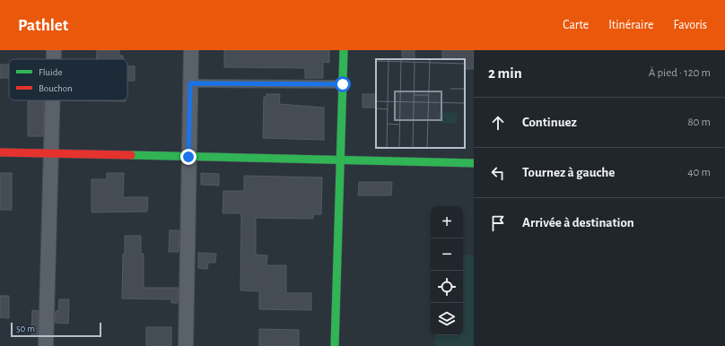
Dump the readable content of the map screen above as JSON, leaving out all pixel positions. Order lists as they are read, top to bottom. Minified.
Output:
{"legend":["Fluide","Bouchon"],"scale_bar":"50 m","page":{"header":"Pathlet","nav":["Carte","Itinéraire","Favoris"],"heading":["2 min","À pied · 120 m"],"list":[["Continuez","80 m"],["Tournez à gauche","40 m"],"Arrivée à destination"],"map_buttons":["+","−"],"scale":"50 m"}}
